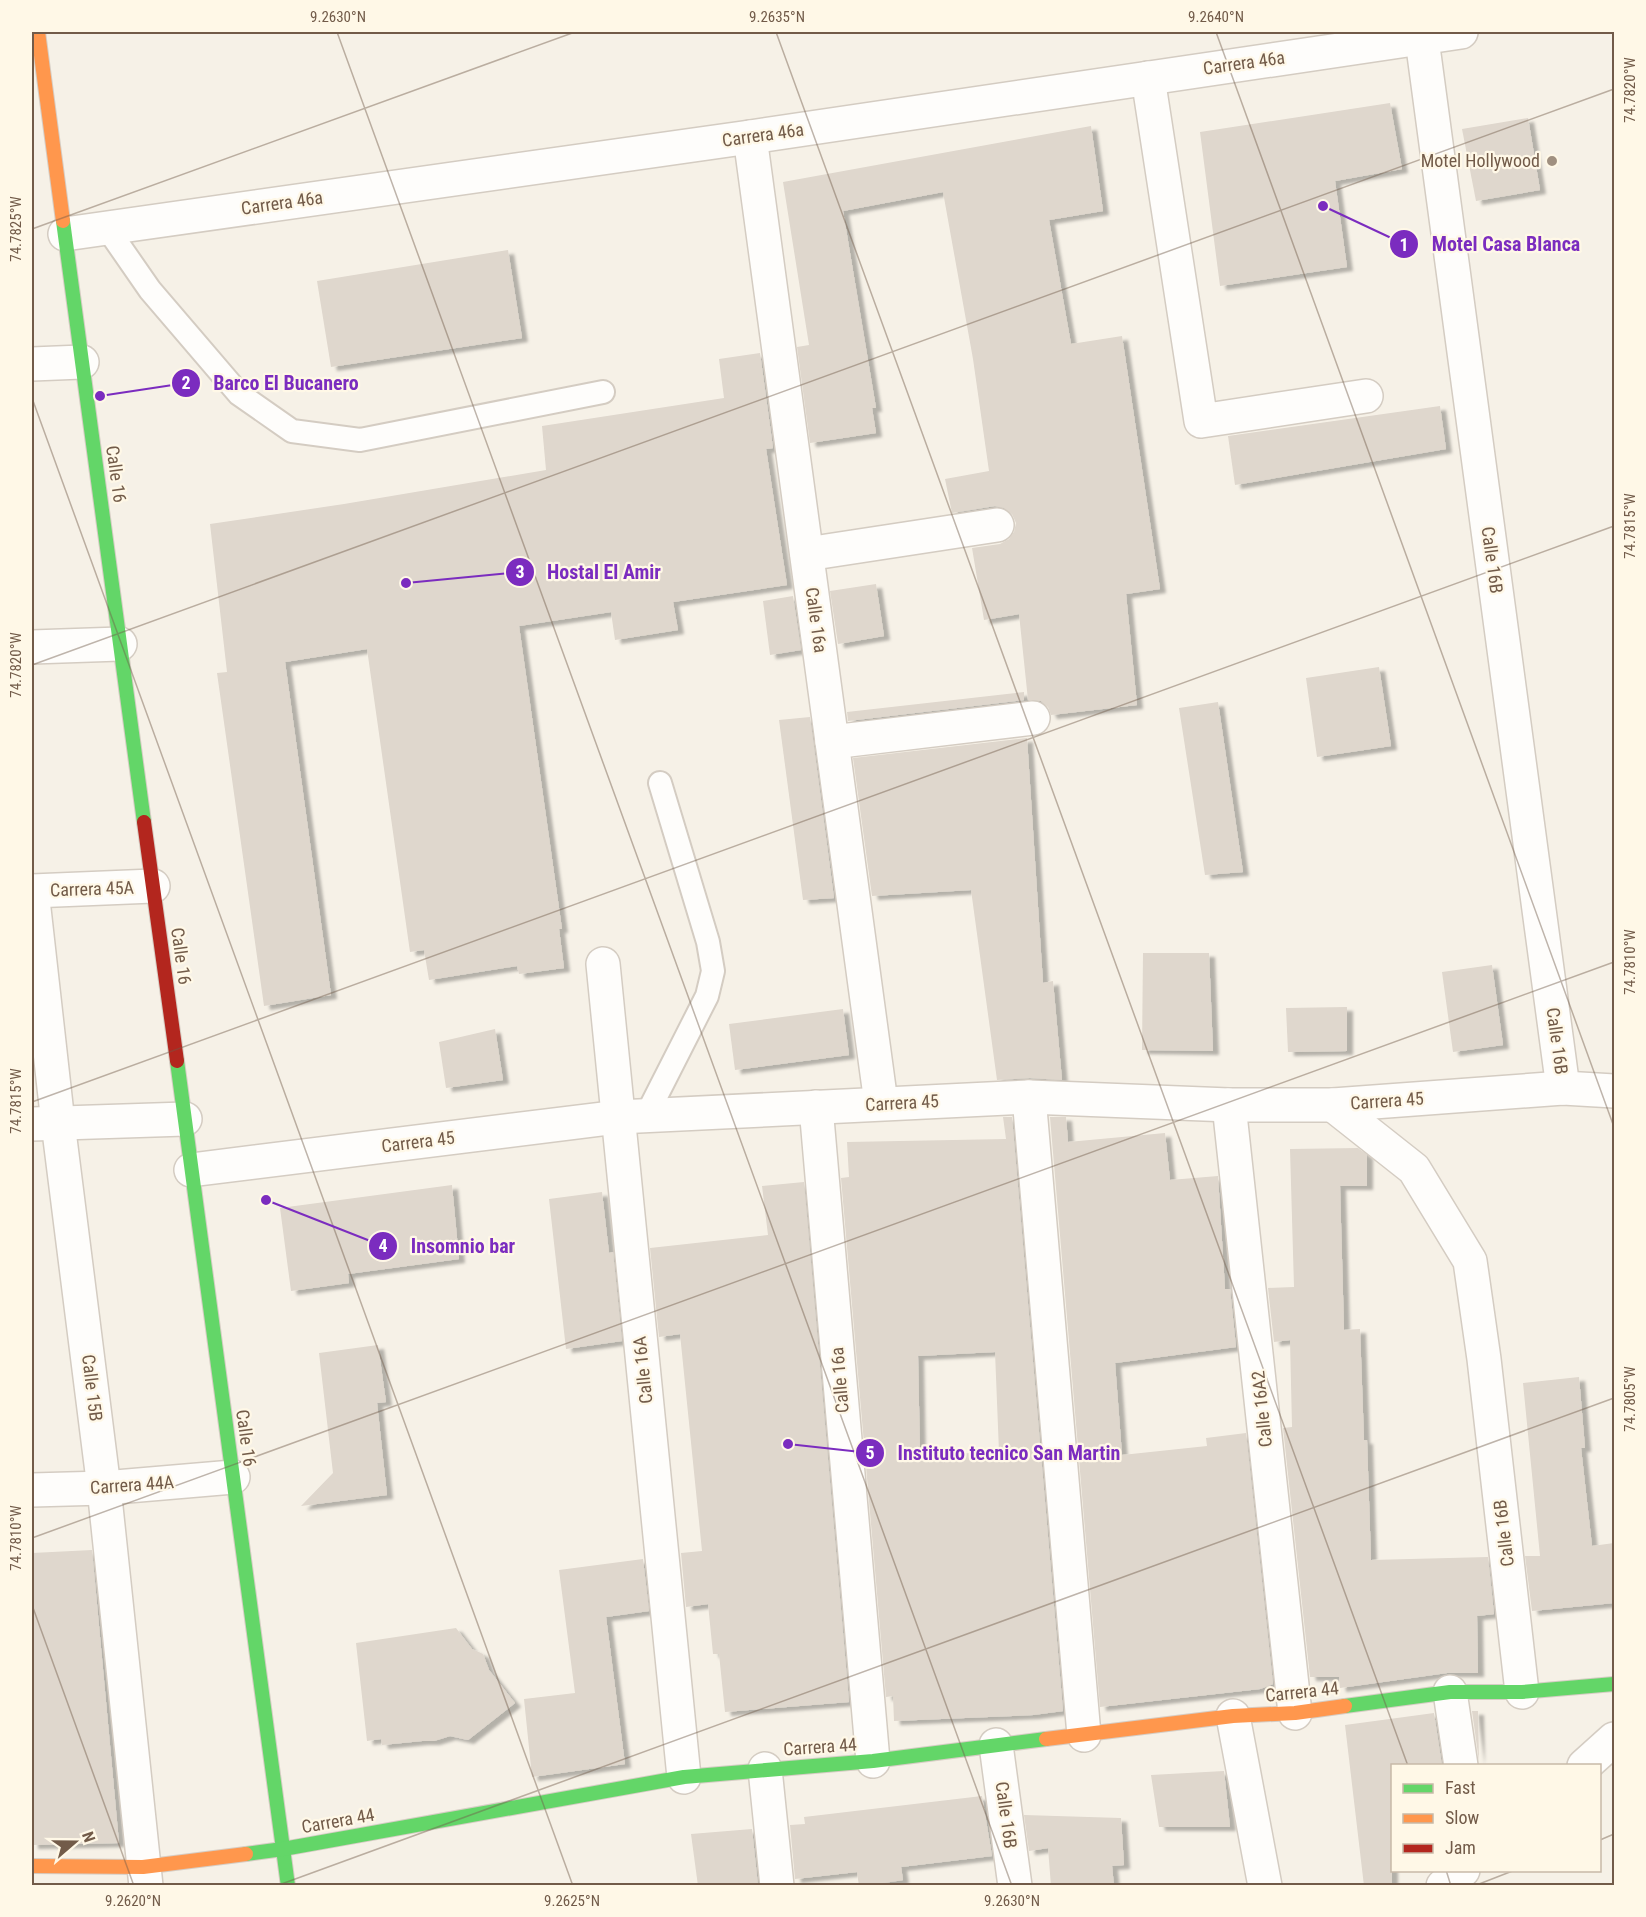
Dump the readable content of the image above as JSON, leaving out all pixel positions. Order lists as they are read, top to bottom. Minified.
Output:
{"streets":{"main road":["Calle 16","Carrera 44"],"street":["Carrera 46a","Calle 16B","Calle 16a","Carrera 45A","Carrera 45","Calle 16A","Calle 15B","Calle 16A2","Carrera 44A"]},"crossings":[["Carrera 46a","Calle 16"],["Carrera 46a","Calle 16B"],["Carrera 46a","Calle 16a"],["Calle 16","Carrera 45A"],["Calle 16","Carrera 45"],["Calle 16","Carrera 44A"],["Calle 16","Carrera 44"],["Calle 16B","Carrera 45"],["Calle 16B","Carrera 44"],["Calle 16a","Carrera 45"],["Calle 16a","Carrera 44"],["Carrera 45A","Calle 15B"],["Carrera 45","Calle 16A"],["Carrera 45","Calle 16A2"],["Calle 16A","Carrera 44"],["Calle 15B","Carrera 44A"],["Calle 15B","Carrera 44"],["Calle 16A2","Carrera 44"]],"places":["Motel Hollywood","Motel Casa Blanca","Barco El Bucanero","Hostal El Amir","Insomnio bar","Instituto tecnico San Martin"],"legend":["Fast","Slow","Jam"],"north":"right","coordinates":["9.2630°N","9.2635°N","9.2640°N","74.7820°W","74.7825°W","74.7815°W","74.7810°W","74.7805°W","9.2620°N","9.2625°N"]}
